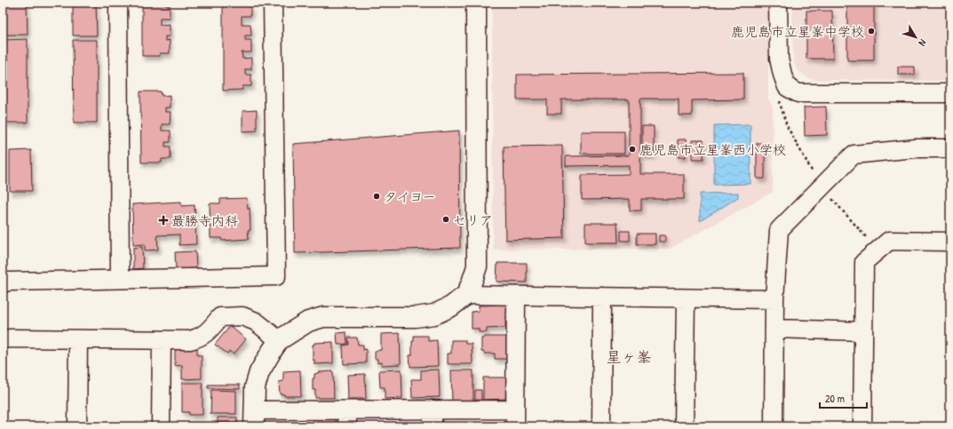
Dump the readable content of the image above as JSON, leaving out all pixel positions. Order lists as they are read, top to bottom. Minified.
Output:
{"districts":["星ヶ峯"],"places":{"other":["鹿児島市立星峯中学校","鹿児島市立星峯西小学校","タイヨー","セリア"],"health":["最勝寺内科"]},"scale_bar":"20 m","north":"bottom right"}
